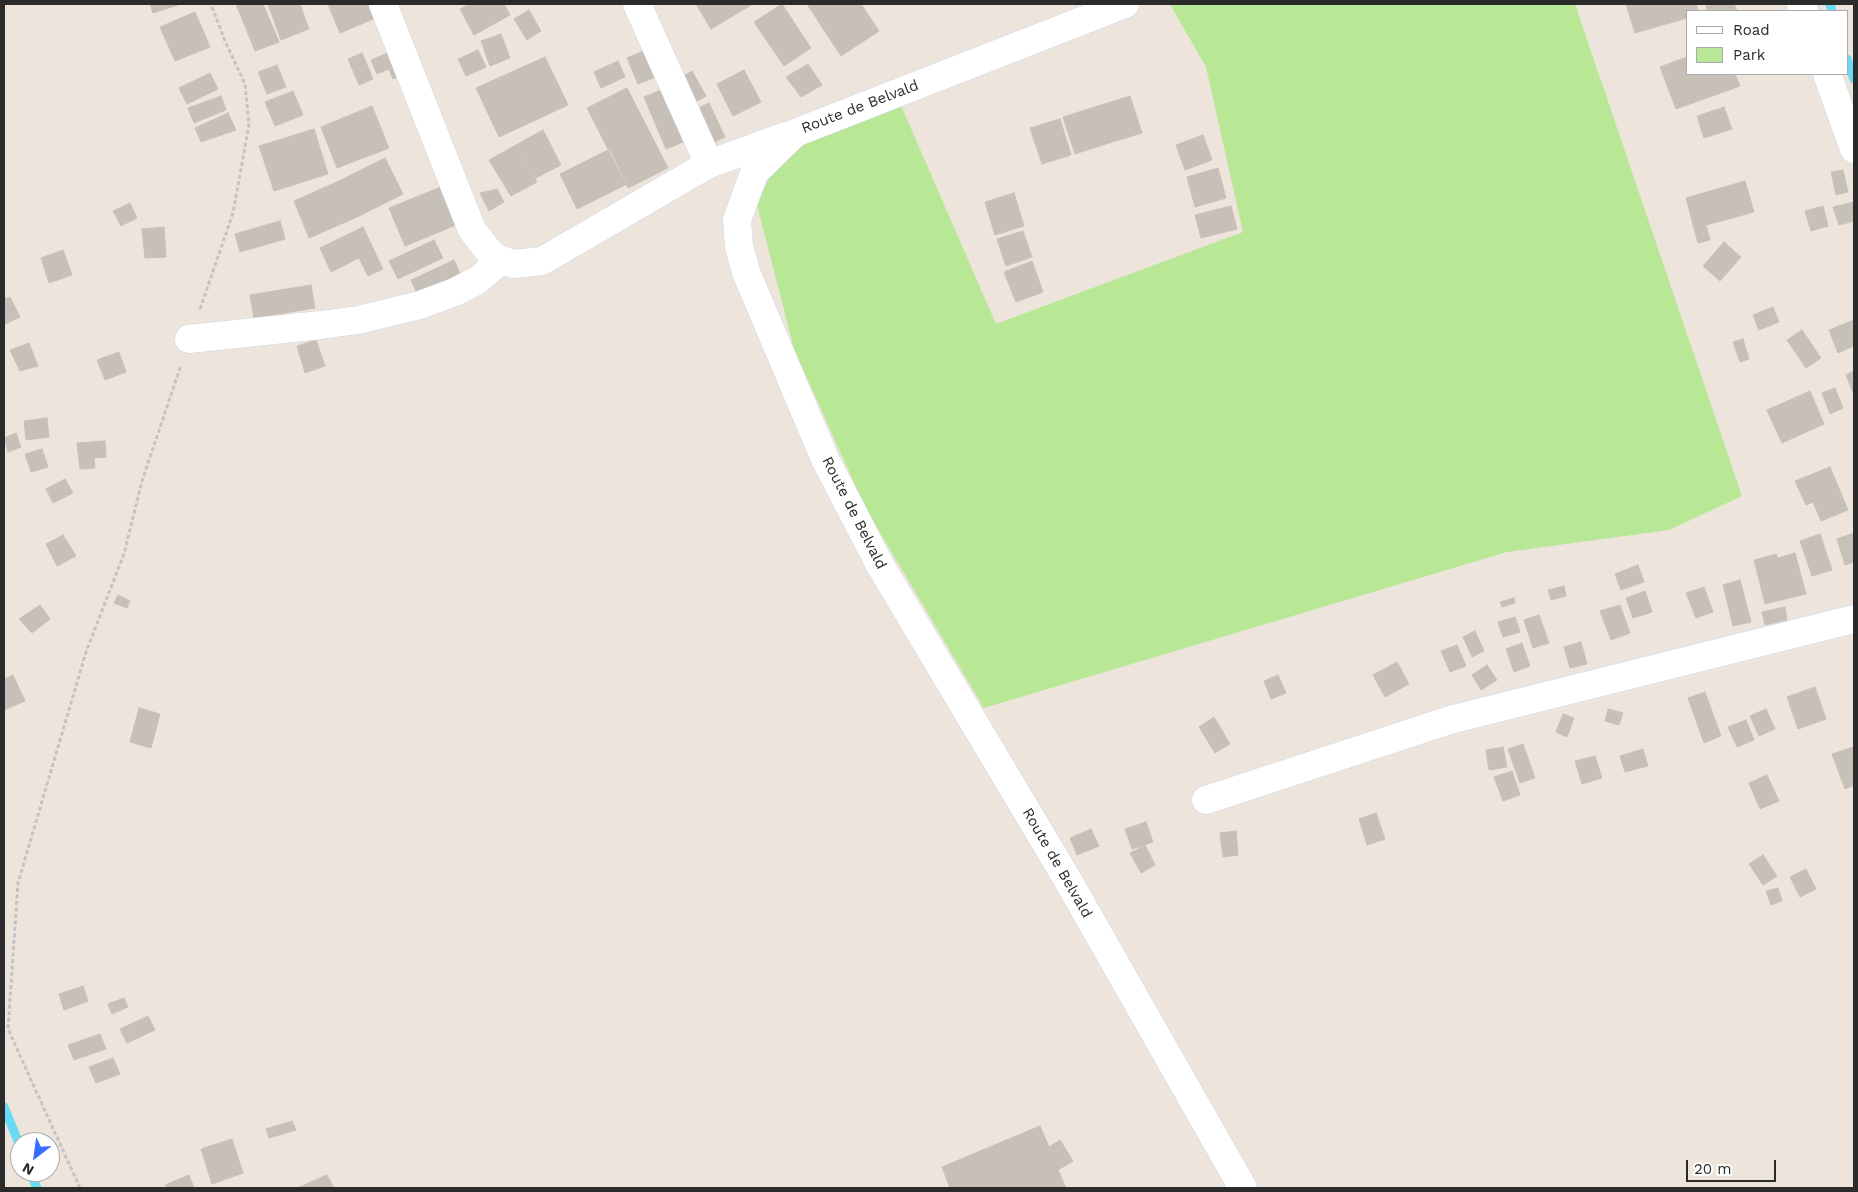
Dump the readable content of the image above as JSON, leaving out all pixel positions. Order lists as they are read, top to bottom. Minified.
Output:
{"streets":{"street":["Route de Belvald"]},"legend":["Road","Park"],"scale_bar":"20 m","north":"bottom left"}
